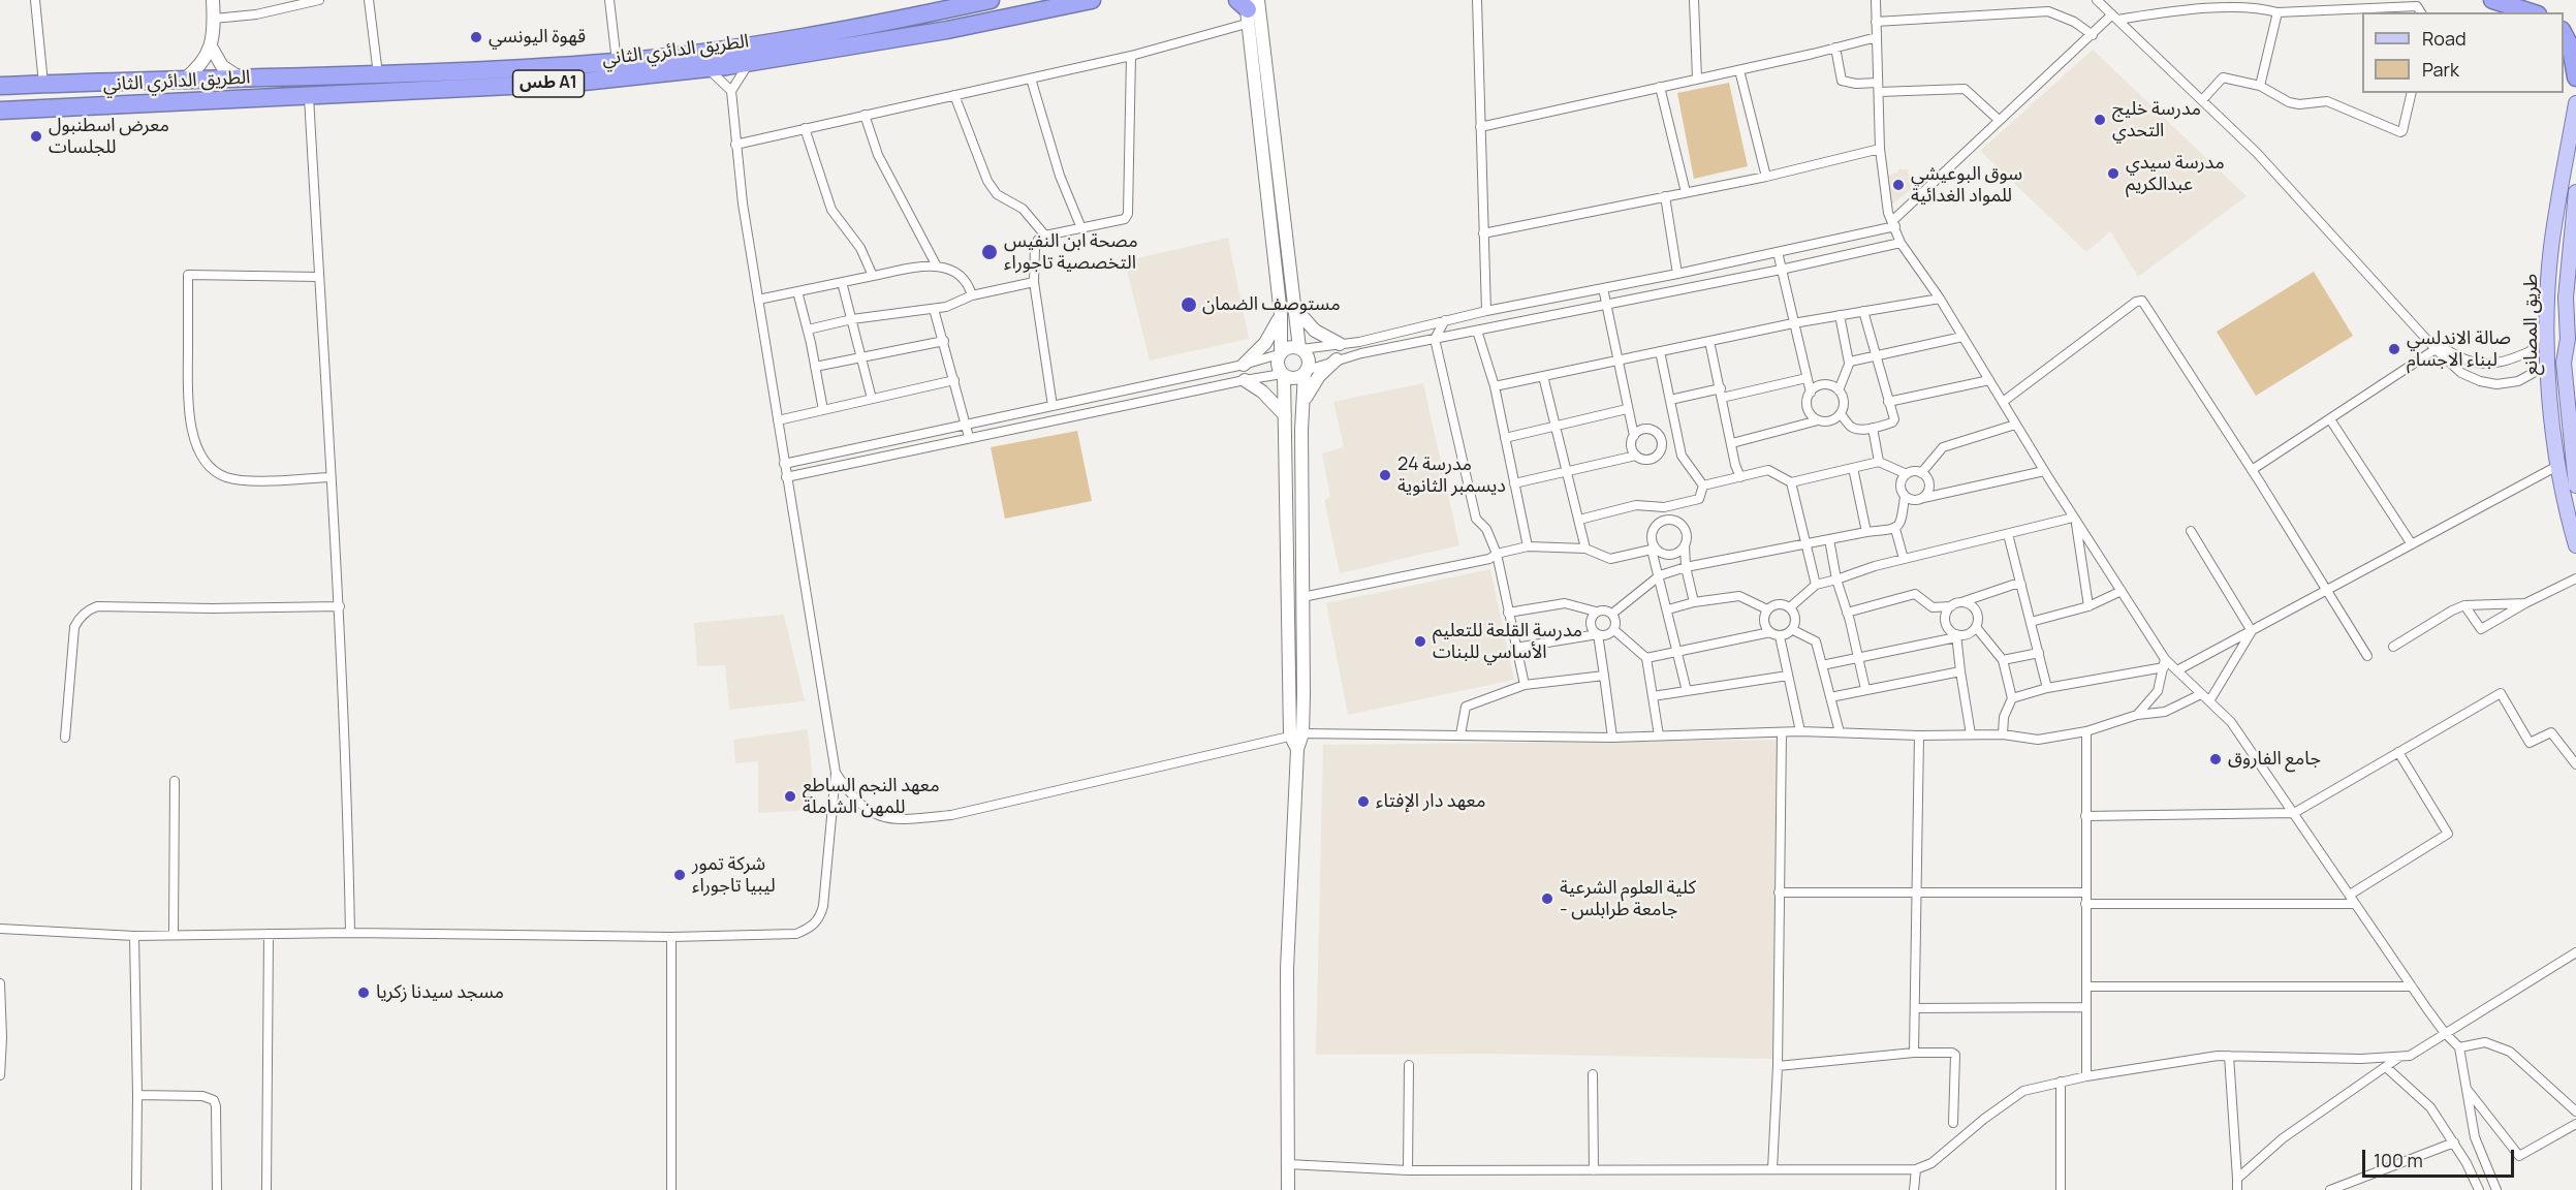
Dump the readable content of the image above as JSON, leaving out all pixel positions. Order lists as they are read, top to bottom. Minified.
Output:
{"streets":{"highway":["الطريق الدائري الثاني","طس A1"],"main road":["طريق المصانع"]},"places":["قهوة اليونسي","مدرسة خليج التحدي","معرض اسطنبول للجلسات","مدرسة سيدي عبدالكريم","سوق البوعيشي للمواد الغدائية","مصحة ابن النفيس التخصصية تاجوراء","مستوصف الضمان","صالة الاندلسي لبناء الاجسام","مدرسة 24 ديسمبر الثانوية","مدرسة القلعة للتعليم الأساسي للبنات","جامع الفاروق","معهد النجم الساطع للمهن الشاملة","معهد دار الإفتاء","شركة تمور ليبيا تاجوراء","كلية العلوم الشرعية - جامعة طرابلس","مسجد سيدنا زكريا"],"legend":["Road","Park"],"scale_bar":"100 m"}
